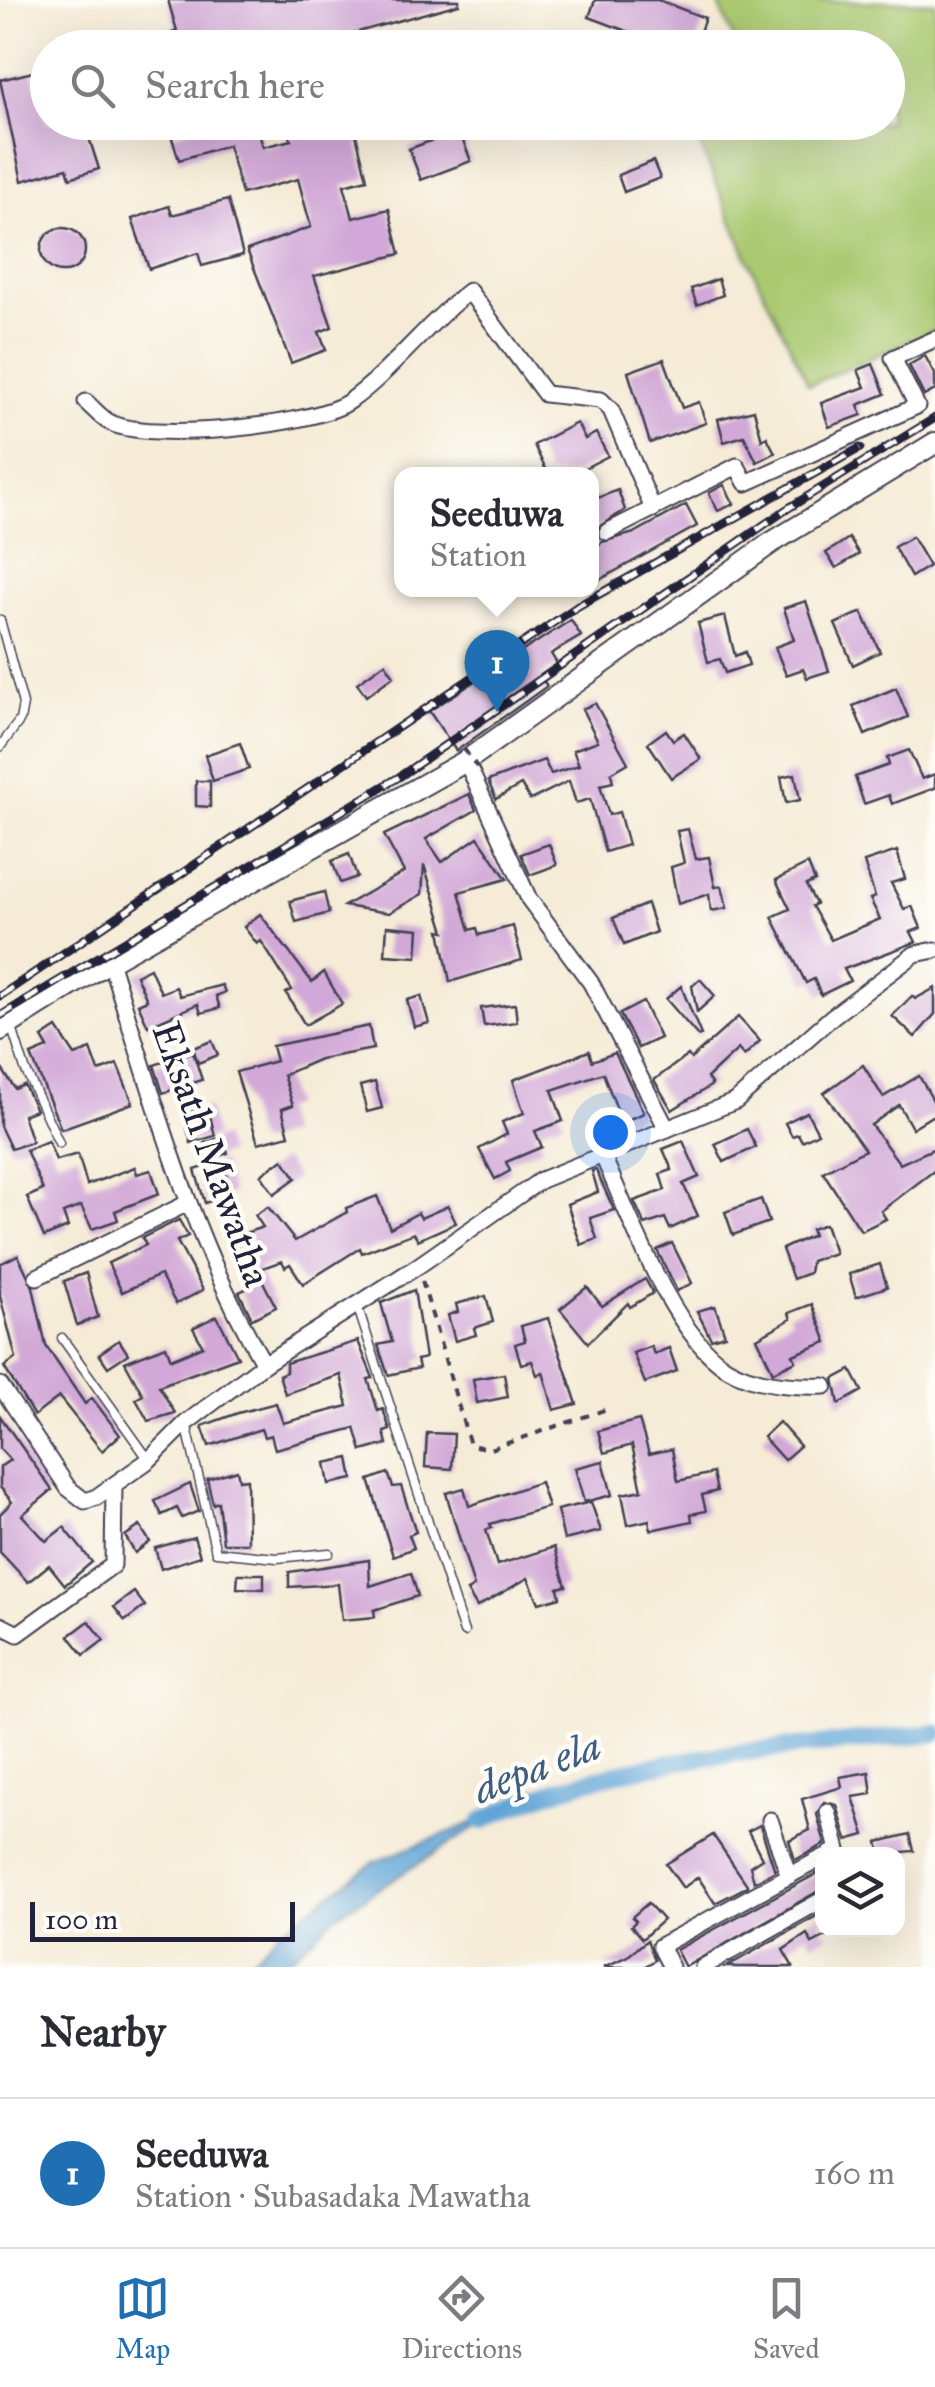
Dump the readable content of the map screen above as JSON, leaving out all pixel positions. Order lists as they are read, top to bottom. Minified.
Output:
{"streets":{"street":["Eksath Mawatha"]},"water":["depa ela"],"scale_bar":"100 m","page":{"search":"Search here","popup":["Seeduwa","Station"],"pins":"1","scale":"100 m","heading":"Nearby","list":[{"mark":"1","name":"Seeduwa","note":"Station · Subasadaka Mawatha","value":"160 m"}],"nav":["Map","Directions","Saved"]}}
